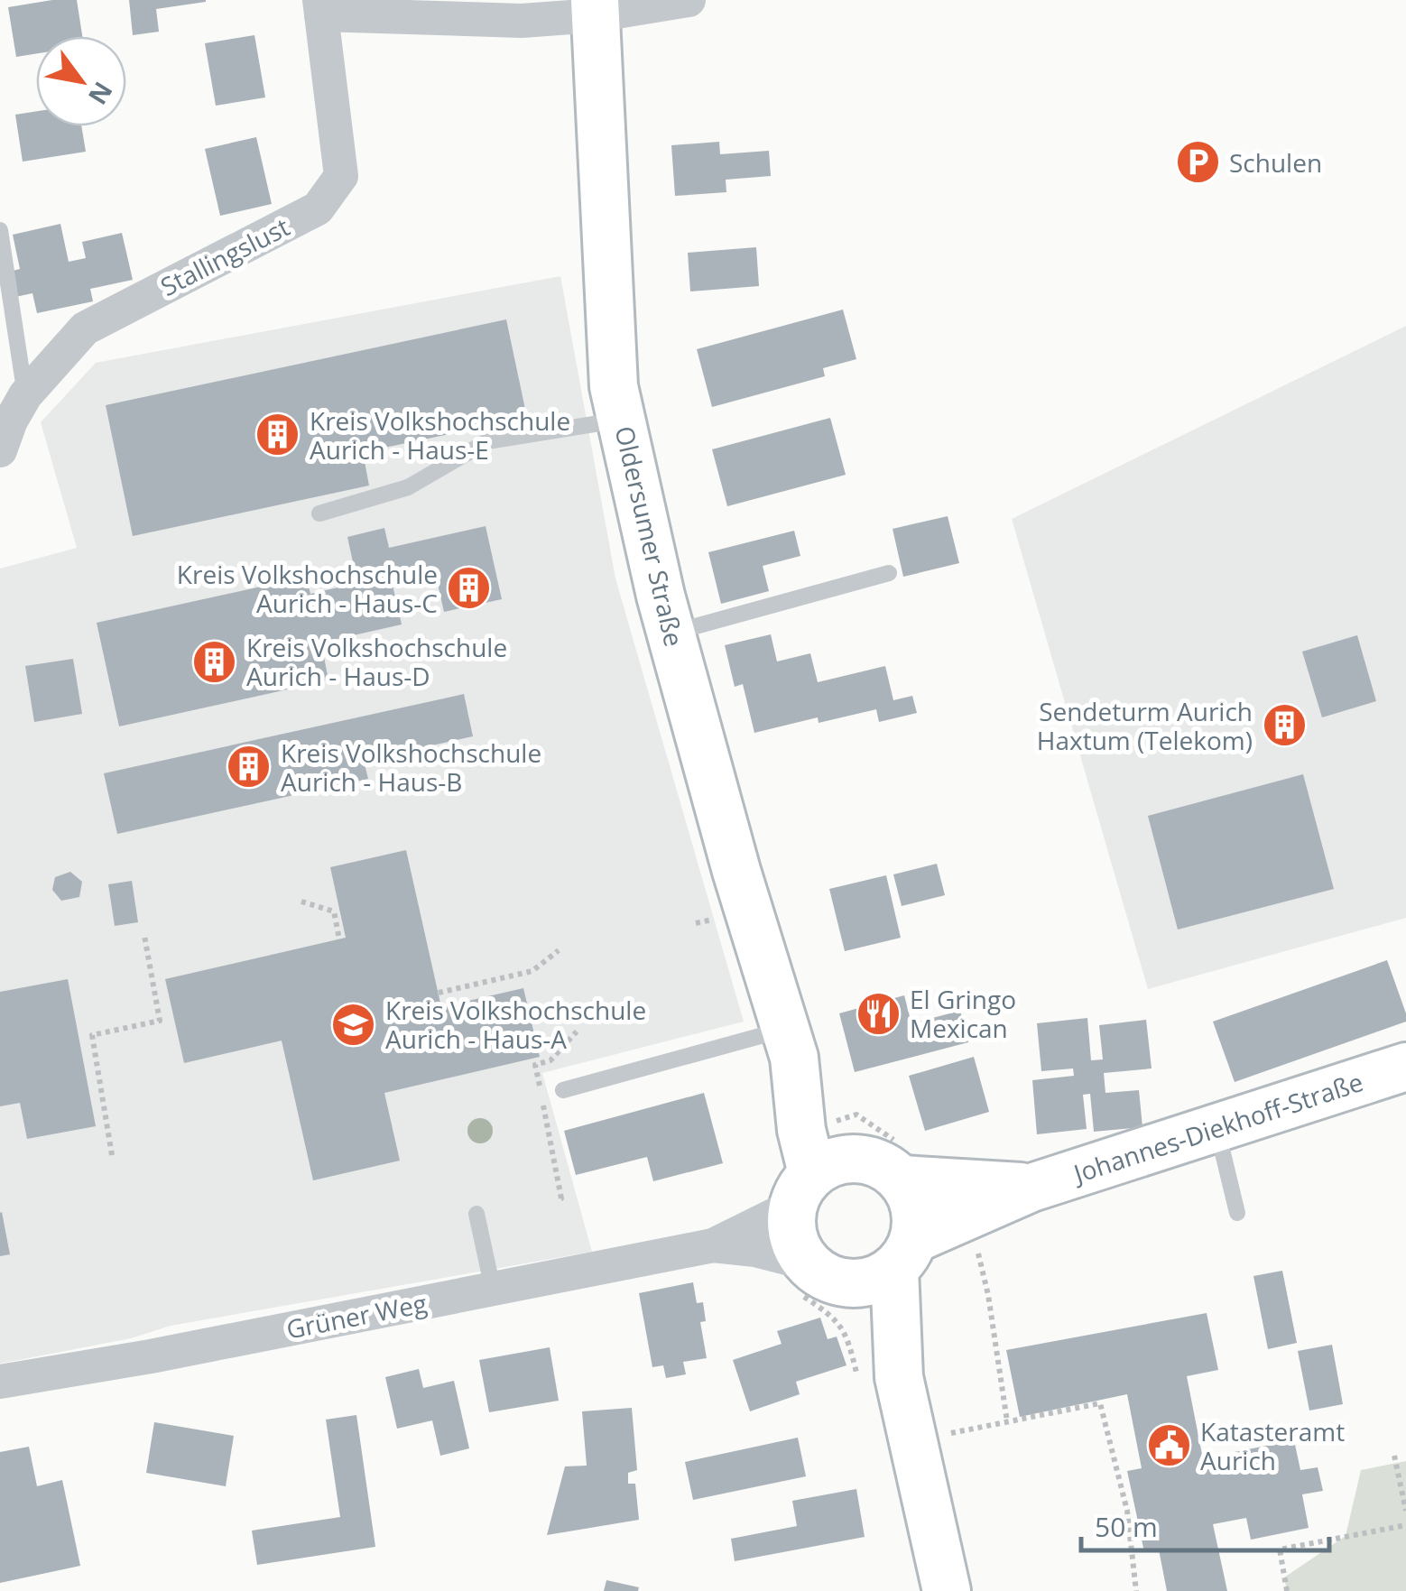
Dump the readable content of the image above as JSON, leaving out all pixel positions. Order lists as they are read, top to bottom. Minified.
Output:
{"streets":{"main road":["Oldersumer Straße","Johannes-Diekhoff-Straße"],"street":["Stallingslust","Grüner Weg"]},"crossings":[["Stallingslust","Oldersumer Straße"],["Oldersumer Straße","Johannes-Diekhoff-Straße"],["Oldersumer Straße","Grüner Weg"],["Johannes-Diekhoff-Straße","Grüner Weg"]],"places":{"parking":["Schulen"],"building":["Kreis Volkshochschule Aurich - Haus-E","Kreis Volkshochschule Aurich - Haus-C","Kreis Volkshochschule Aurich - Haus-D","Sendeturm Aurich Haxtum (Telekom)","Kreis Volkshochschule Aurich - Haus-B"],"restaurant":["El Gringo Mexican"],"school or university":["Kreis Volkshochschule Aurich - Haus-A"],"public building":["Katasteramt Aurich"]},"scale_bar":"50 m","north":"bottom right"}
